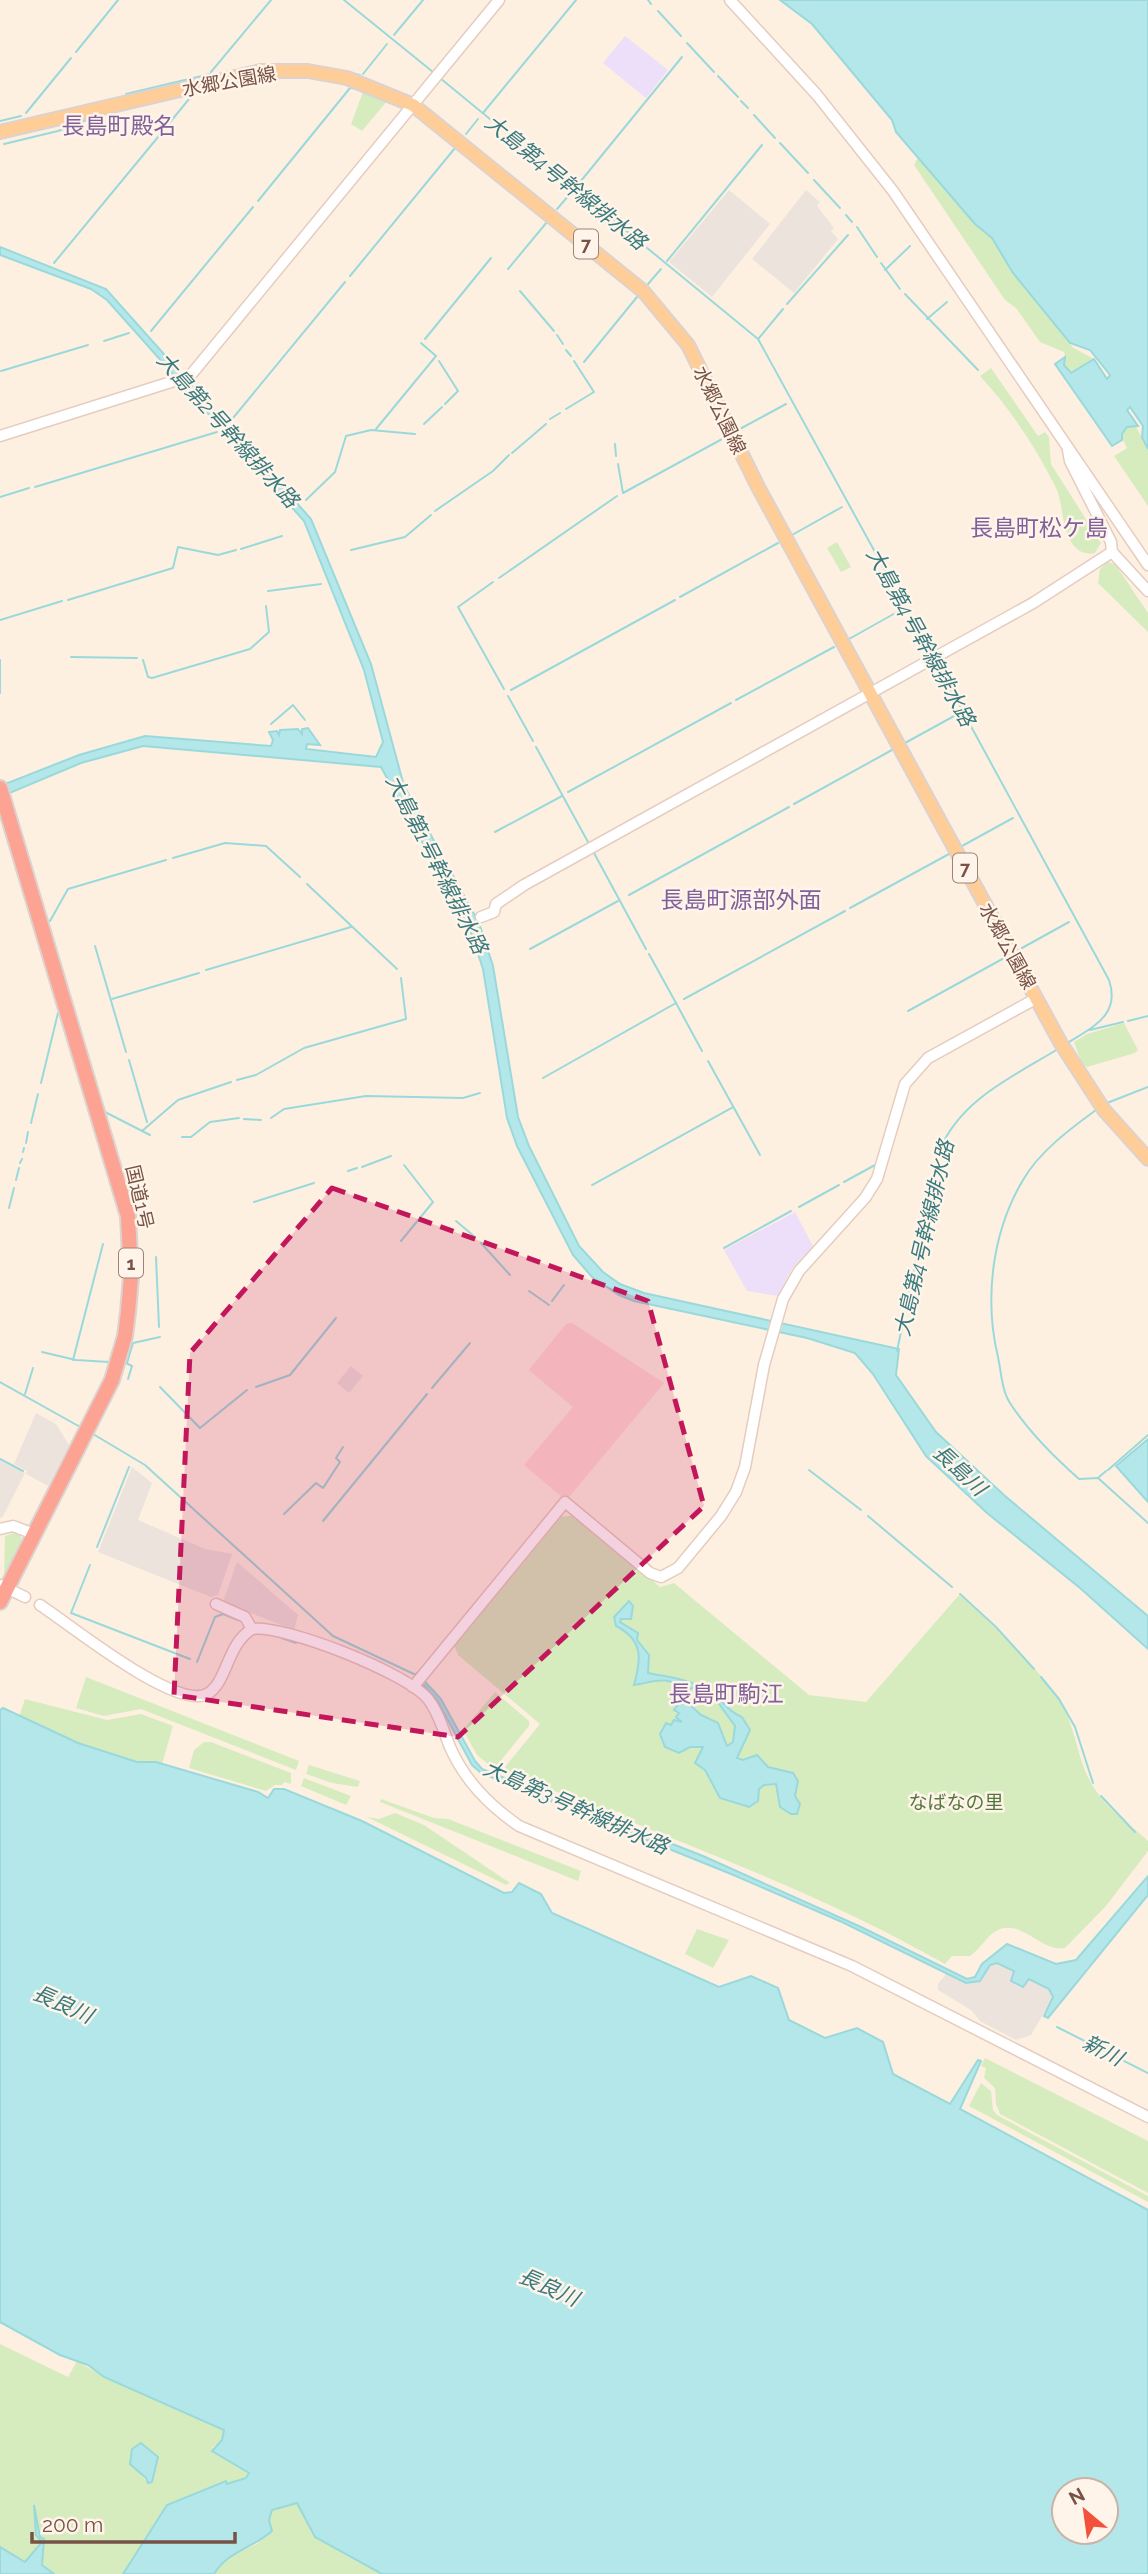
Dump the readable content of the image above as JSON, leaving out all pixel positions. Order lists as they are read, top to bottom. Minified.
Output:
{"streets":{"highway":["国道1号","1"],"main road":["水郷公園線","7"]},"districts":["長島町殿名","長島町松ケ島","長島町源部外面","長島町駒江"],"water":["大島第4号幹線排水路","大島第2号幹線排水路","大島第1号幹線排水路","長島川","大島第3号幹線排水路","長良川","新川"],"parks":["なばなの里"],"scale_bar":"200 m","north":"top left"}
